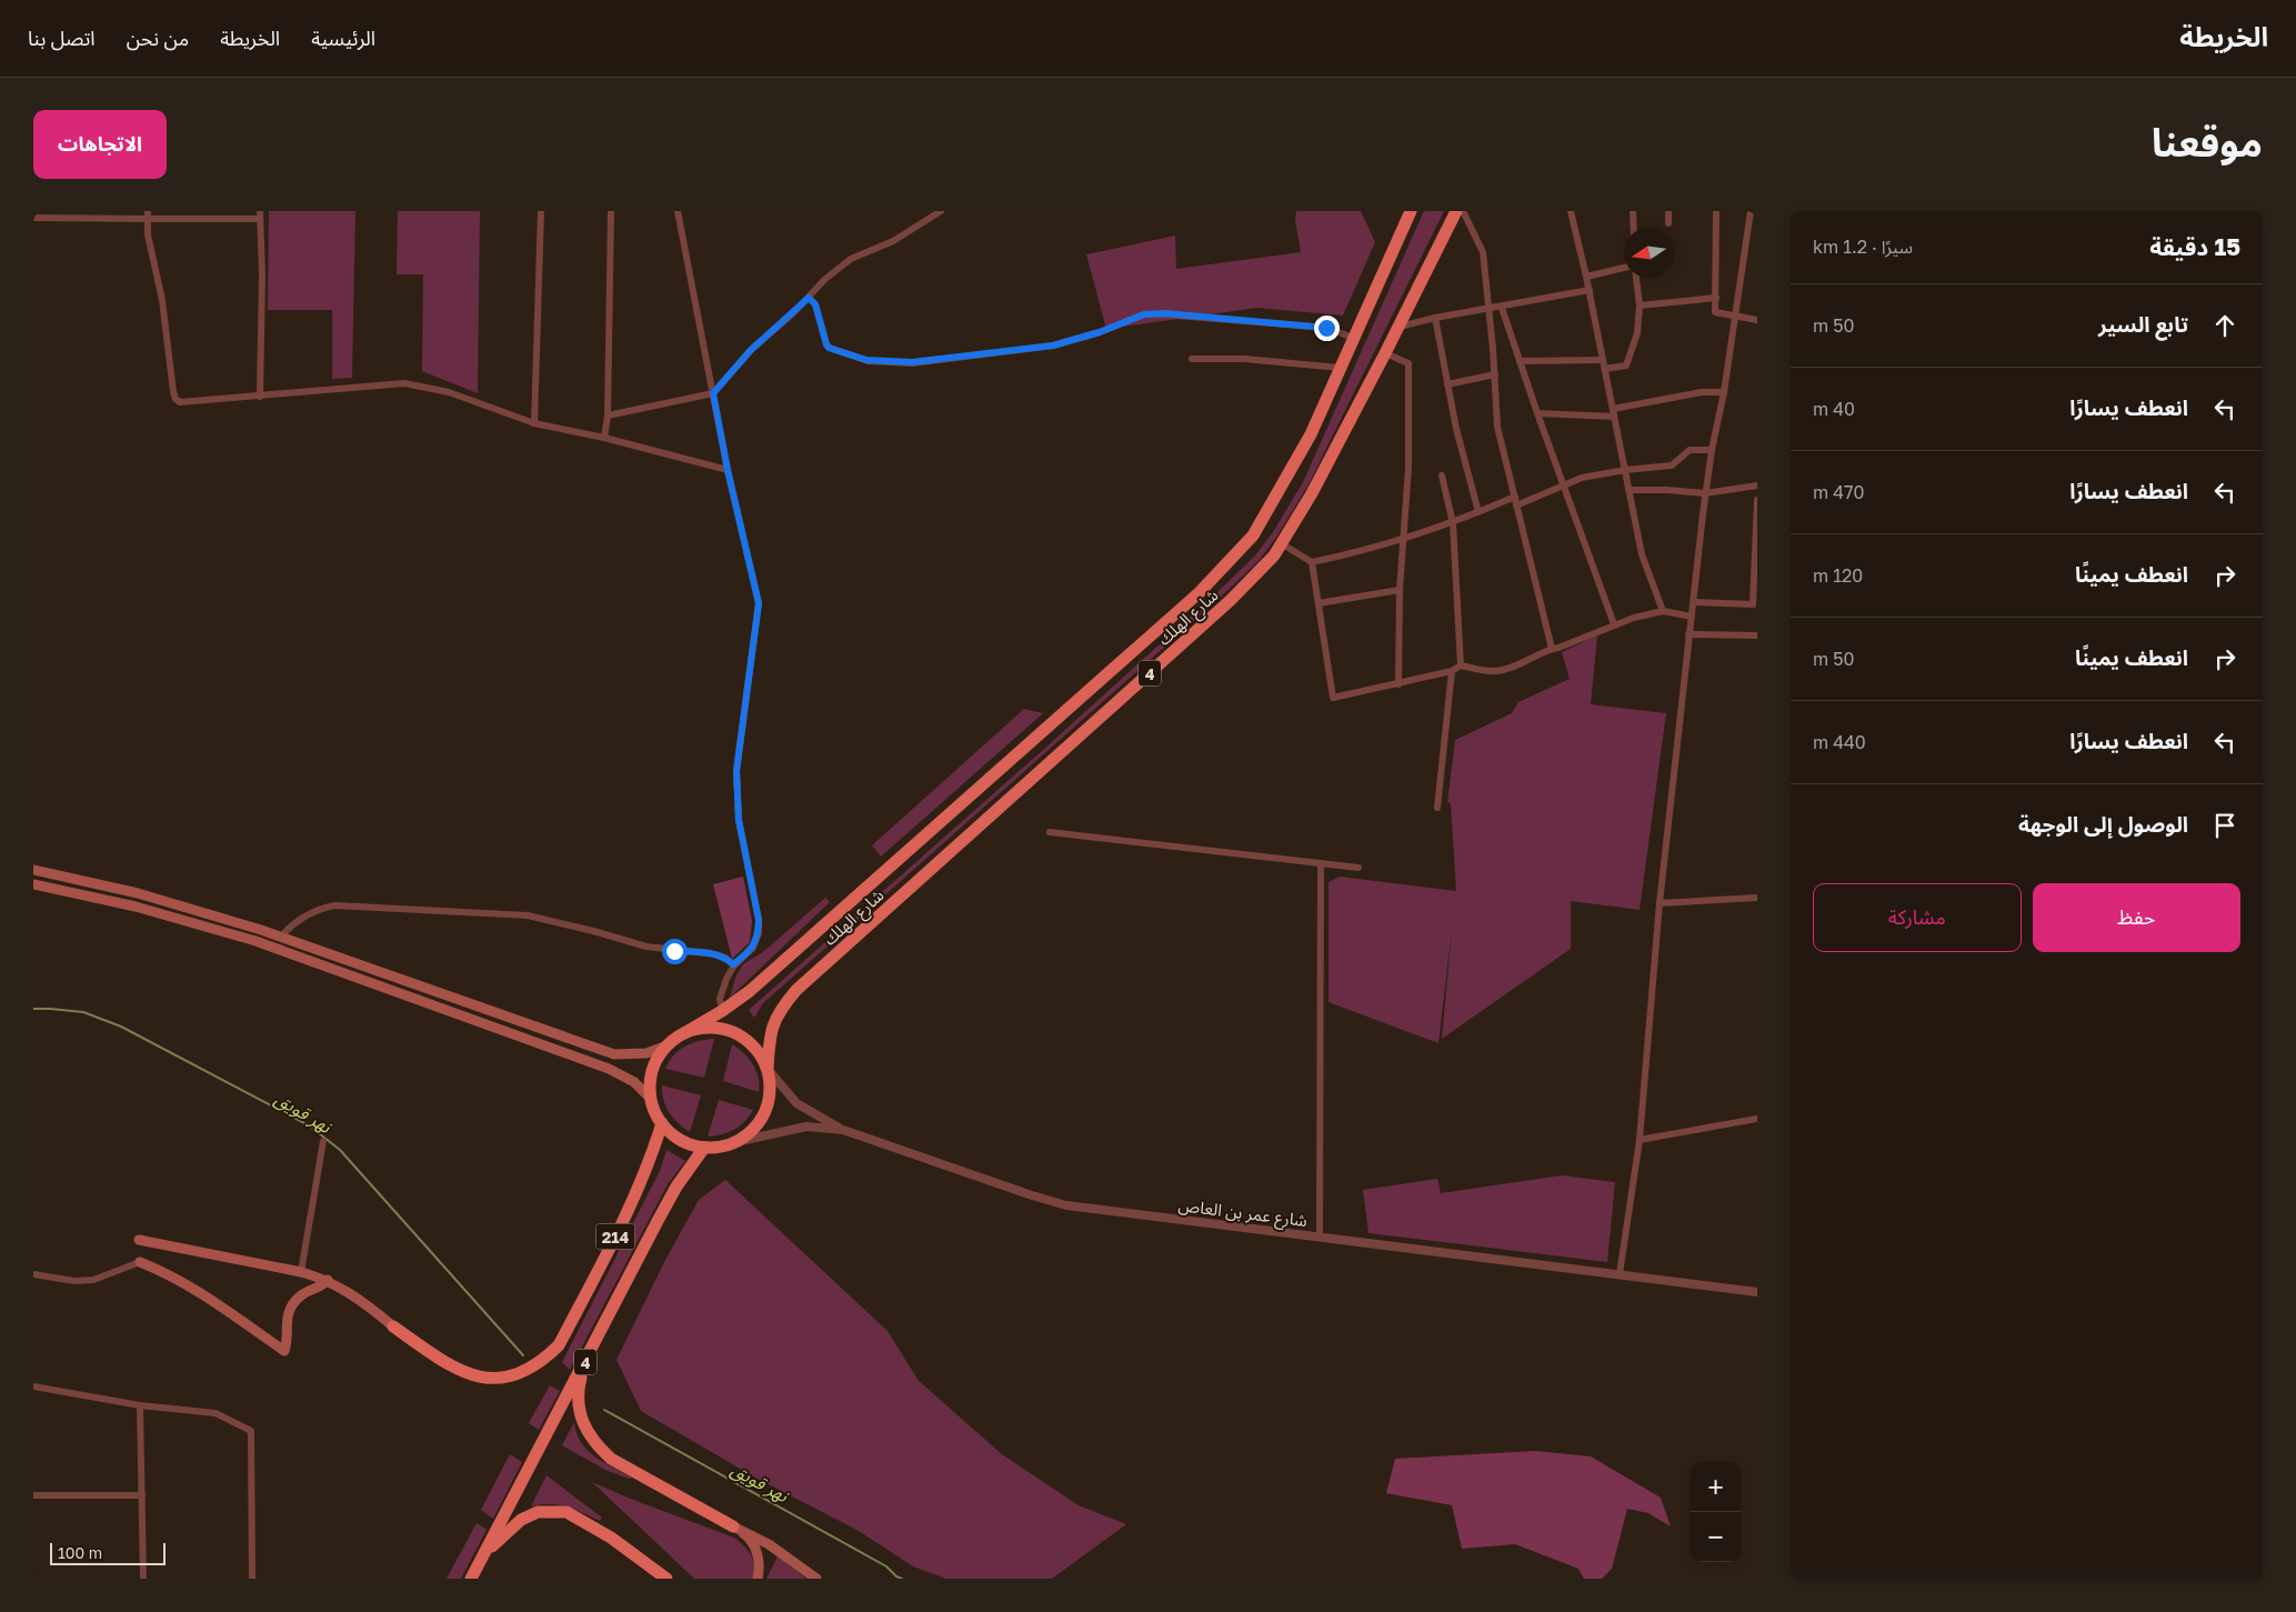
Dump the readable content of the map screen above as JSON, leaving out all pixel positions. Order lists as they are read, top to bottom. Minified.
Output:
{"streets":{"highway":["شارع الهلك","4","214"],"street":["شارع عمر بن العاص"]},"crossings":[["شارع الهلك","4"],["شارع الهلك","شارع عمر بن العاص"],["شارع الهلك","214"],["4","شارع عمر بن العاص"],["4","214"],["شارع عمر بن العاص","214"]],"water":["نهر قويق"],"scale_bar":"100 m","north":"left","page":{"header":"الخريطة","nav":["الرئيسية","الخريطة","من نحن","اتصل بنا"],"title":"موقعنا","buttons":["الاتجاهات",["حفظ","مشاركة"]],"heading":["15 دقيقة","سيرًا · 1.2 km"],"list":[["تابع السير","50 m"],["انعطف يسارًا","40 m"],["انعطف يسارًا","470 m"],["انعطف يمينًا","120 m"],["انعطف يمينًا","50 m"],["انعطف يسارًا","440 m"],"الوصول إلى الوجهة"],"map_buttons":["+","−"],"scale":"100 m"}}
